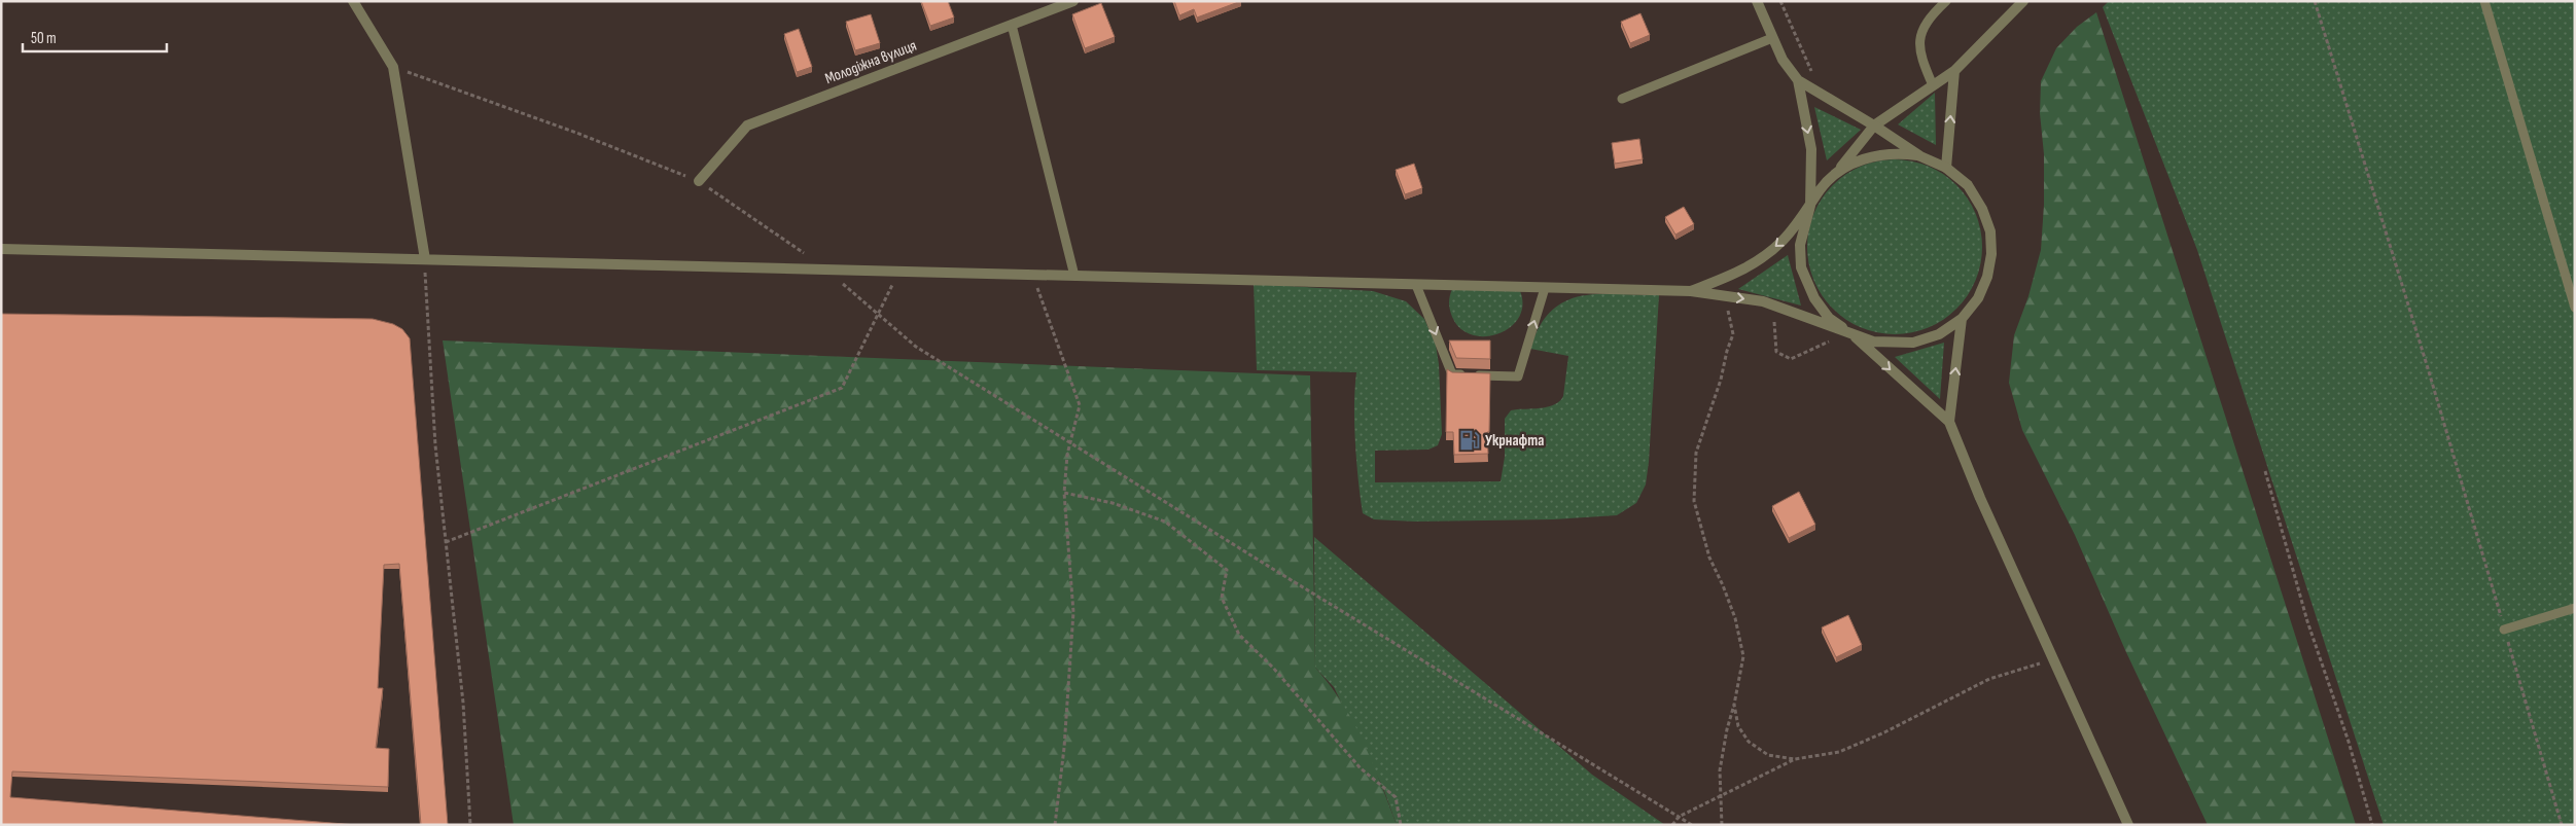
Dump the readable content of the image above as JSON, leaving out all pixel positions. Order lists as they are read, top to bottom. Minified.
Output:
{"streets":{"street":["Молодіжна вулиця"]},"places":{"fuel station":["Укрнафта"]},"scale_bar":"50 m"}
